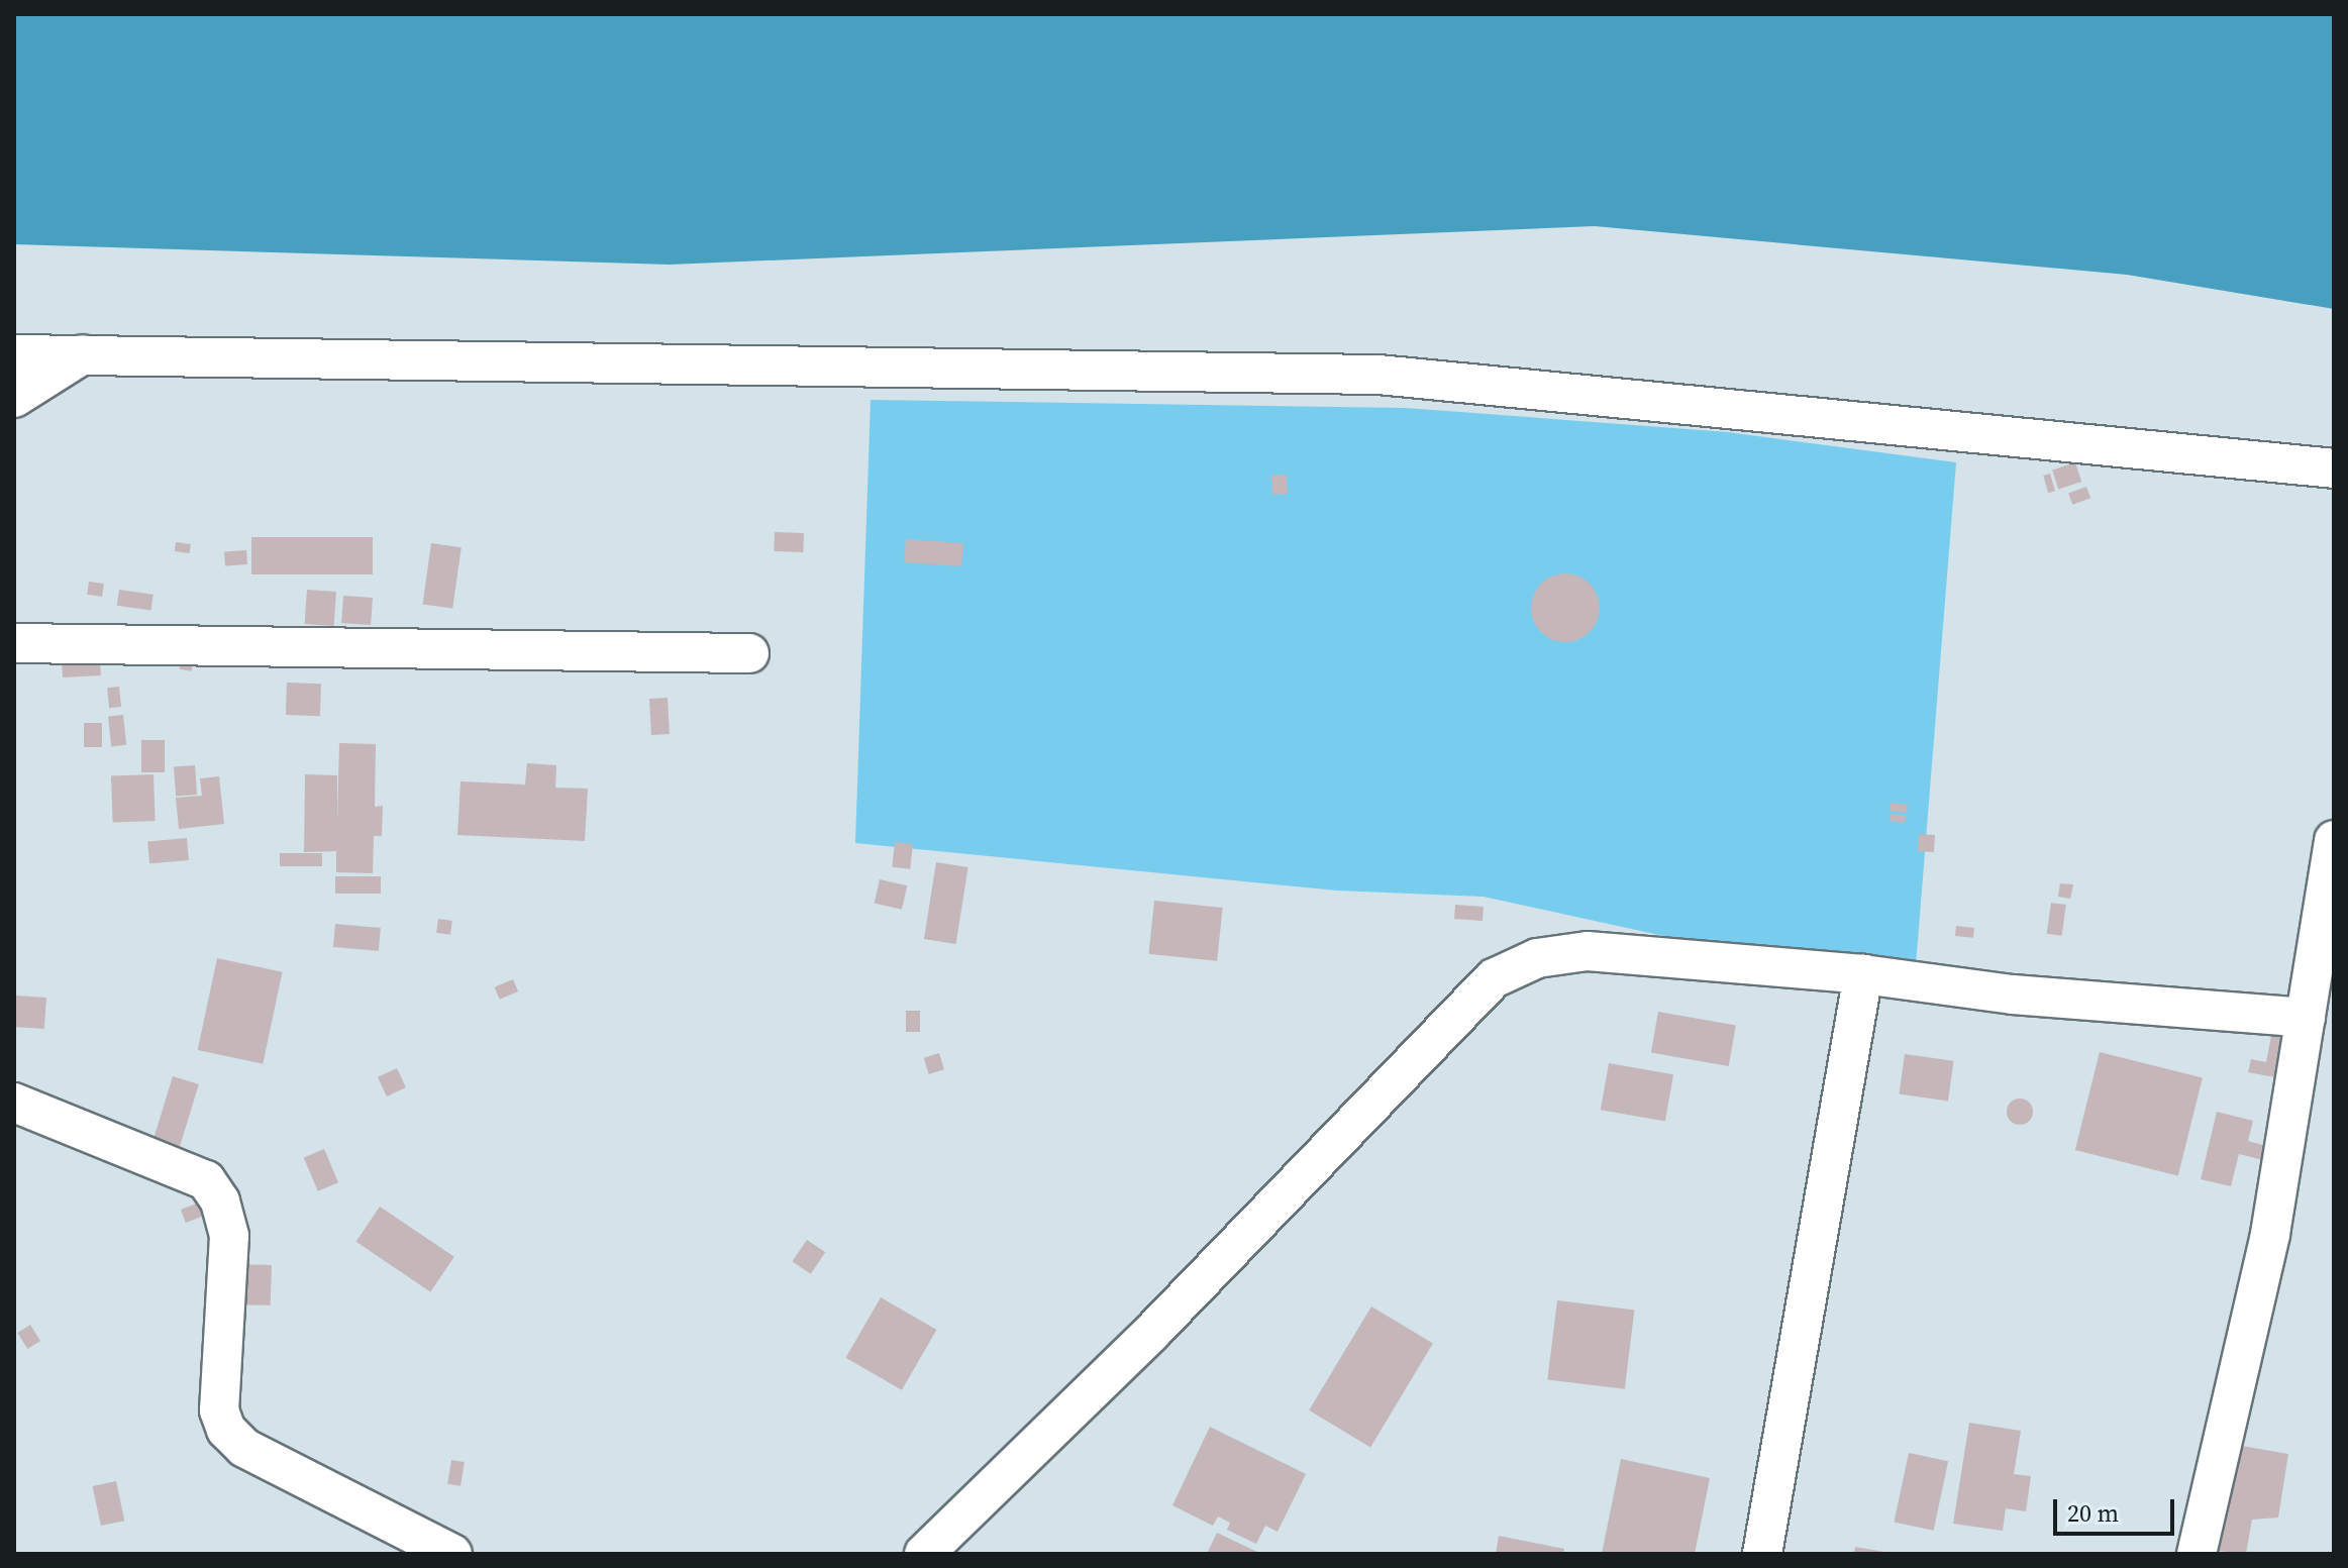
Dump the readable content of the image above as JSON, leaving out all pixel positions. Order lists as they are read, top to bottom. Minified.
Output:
{"scale_bar":"20 m"}
